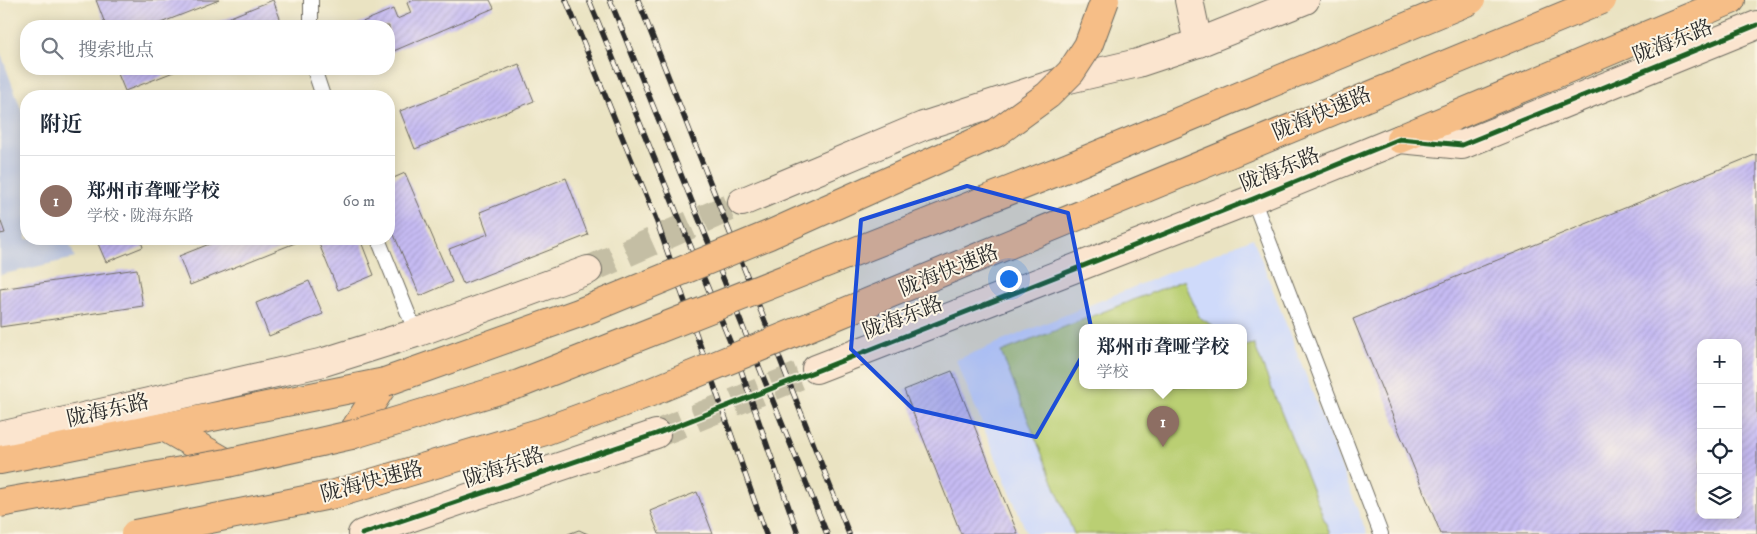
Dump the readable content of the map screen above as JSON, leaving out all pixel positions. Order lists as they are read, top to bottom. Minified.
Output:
{"streets":{"highway":["陇海快速路"],"street":["陇海东路"]},"page":{"search":"搜索地点","heading":"附近","list":[{"mark":"1","name":"郑州市聋哑学校","note":"学校 · 陇海东路","value":"60 m"}],"popup":["郑州市聋哑学校","学校"],"map_buttons":["+","−"],"pins":"1"}}
